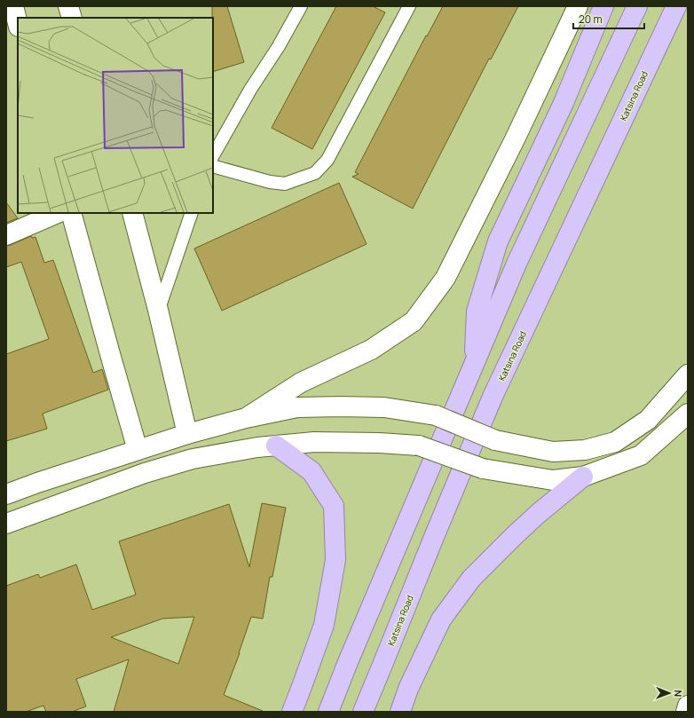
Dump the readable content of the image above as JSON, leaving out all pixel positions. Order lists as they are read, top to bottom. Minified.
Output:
{"streets":{"highway":["Katsina Road"]},"scale_bar":"20 m","north":"right"}
